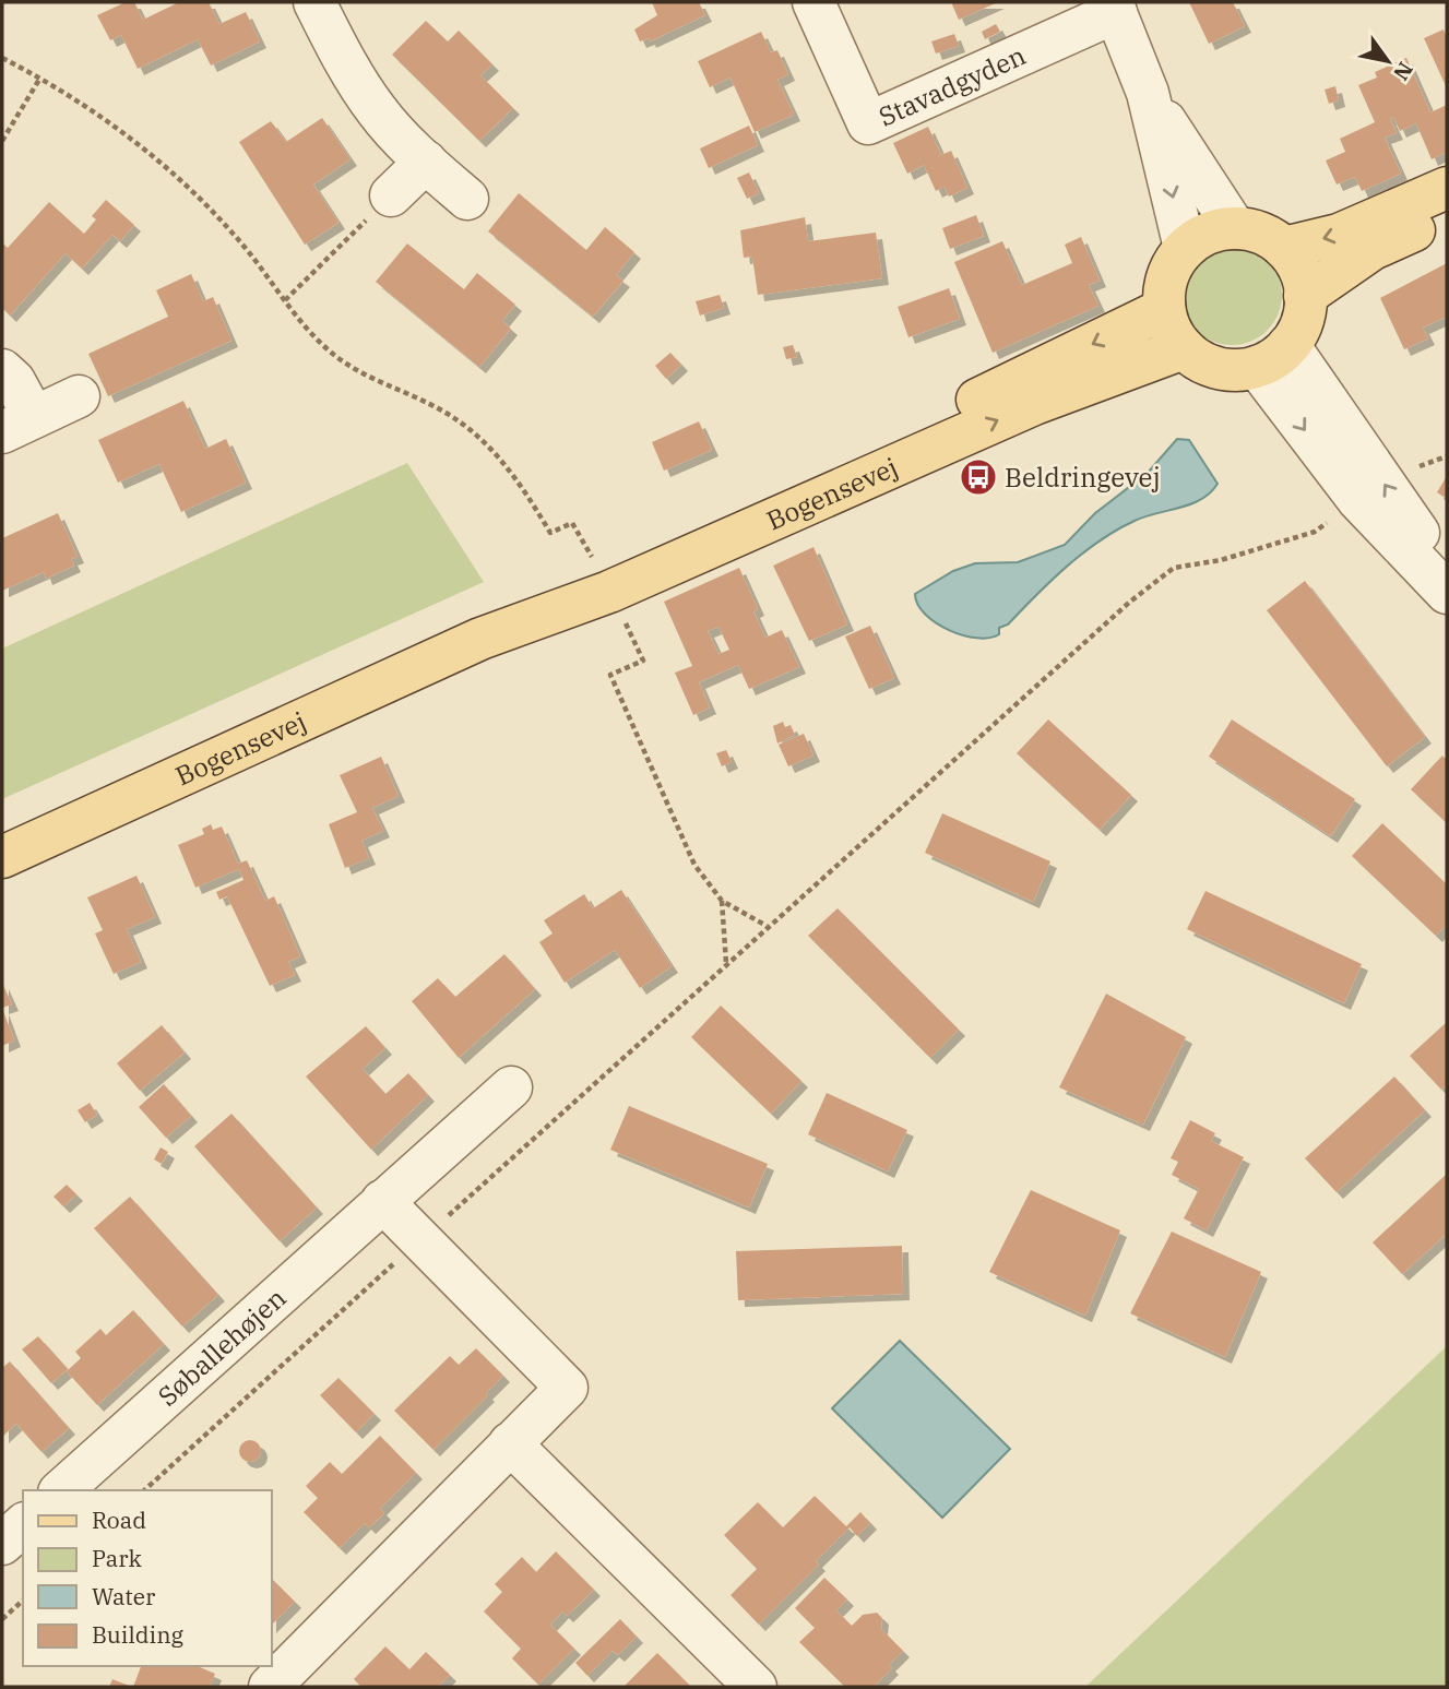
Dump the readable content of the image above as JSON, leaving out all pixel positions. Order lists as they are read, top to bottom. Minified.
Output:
{"streets":{"main road":["Bogensevej"],"street":["Stavadgyden","Søballehøjen"]},"crossings":[["Stavadgyden","Bogensevej"]],"places":{"bus stop":["Beldringevej"]},"legend":["Road","Park","Water","Building"],"north":"bottom right"}
